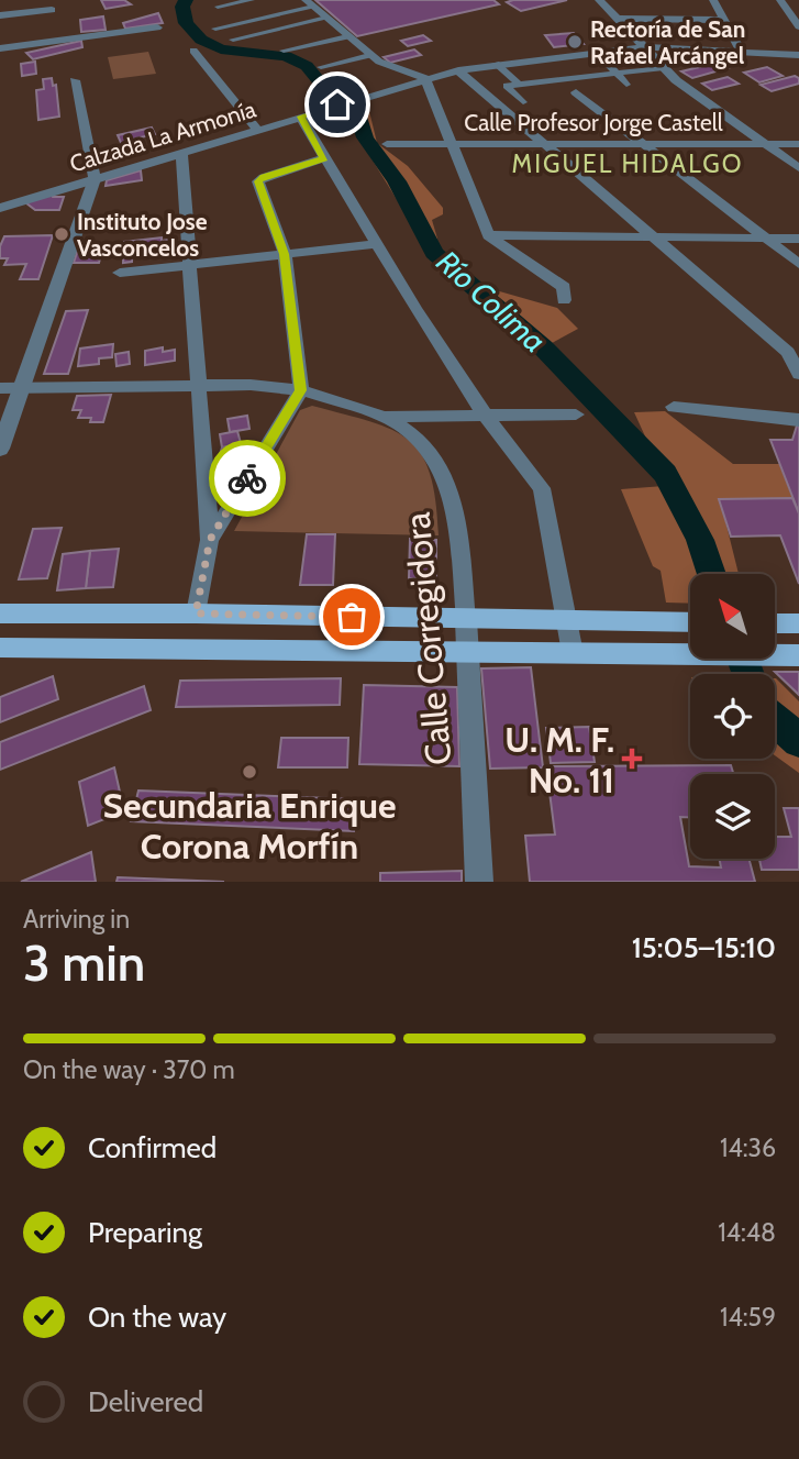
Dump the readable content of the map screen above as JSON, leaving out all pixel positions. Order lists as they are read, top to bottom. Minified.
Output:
{"streets":{"street":["Calle Profesor Jorge Castell","Calzada La Armonía","Calle Corregidora"]},"districts":["MIGUEL HIDALGO"],"water":["Río Colima"],"places":{"other":["Rectoría de San Rafael Arcángel","Instituto Jose Vasconcelos","Secundaria Enrique Corona Morfín"],"health":["U. M. F. No. 11"]},"north":"top left","page":{"heading":["3 min","Arriving in","15:05–15:10"],"bar":"On the way · 370 m","list":[["Confirmed","14:36"],["Preparing","14:48"],["On the way","14:59"],"Delivered"]}}
